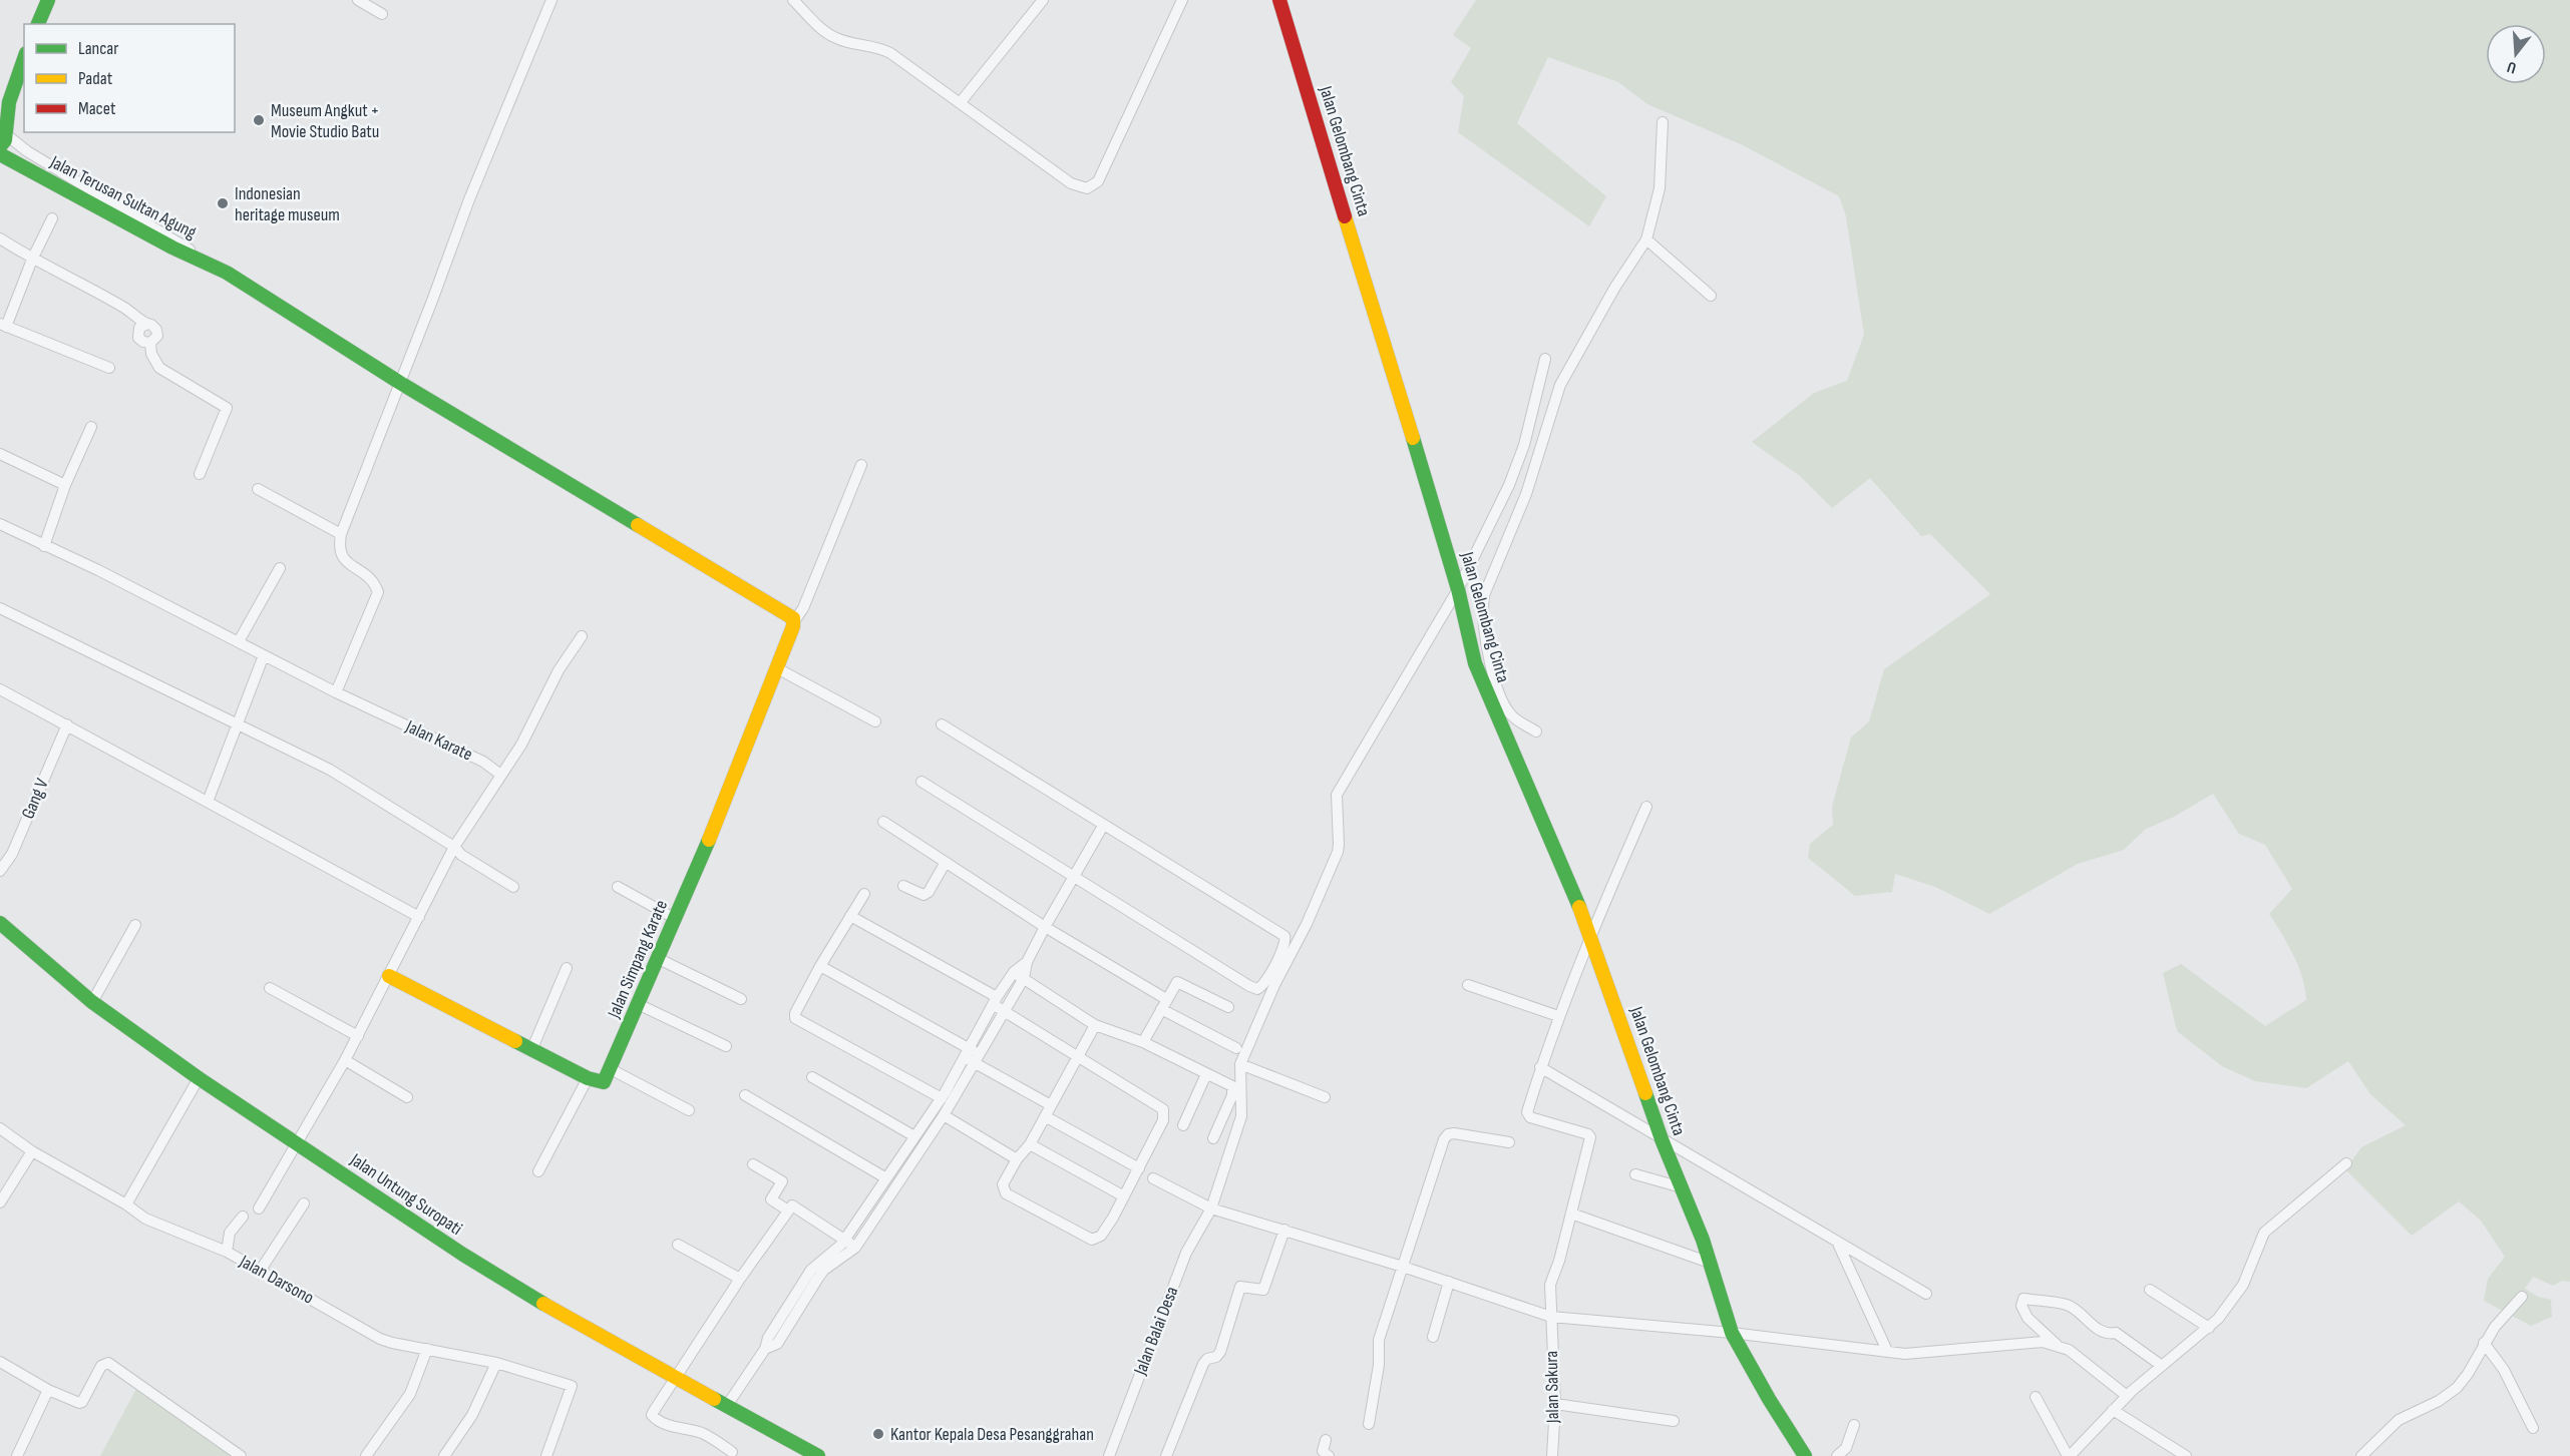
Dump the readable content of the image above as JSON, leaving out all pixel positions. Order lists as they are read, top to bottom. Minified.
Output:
{"streets":{"street":["Jalan Gelombang Cinta","Jalan Terusan Sultan Agung","Jalan Karate","Gang V","Jalan Simpang Karate","Jalan Untung Suropati","Jalan Darsono","Jalan Balai Desa","Jalan Sakura"]},"places":["Museum Angkut + Movie Studio Batu","Indonesian heritage museum","Kantor Kepala Desa Pesanggrahan"],"legend":["Lancar","Padat","Macet"],"north":"bottom"}
